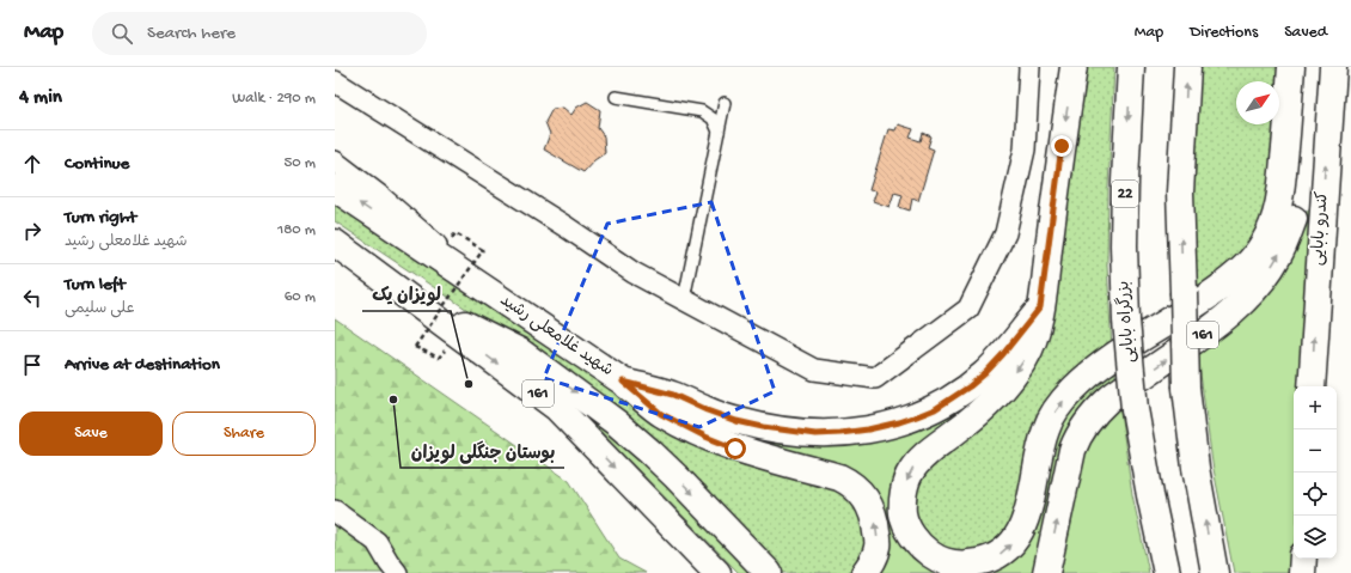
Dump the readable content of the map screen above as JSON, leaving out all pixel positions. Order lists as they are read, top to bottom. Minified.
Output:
{"streets":{"main road":["22","کندرو بابایی","بزرگراه بابایی","161","شهید غلامعلی رشید"]},"places":["لویزان یک","بوستان جنگلی لویزان"],"north":"top right","page":{"header":"Map","search":"Search here","nav":["Map","Directions","Saved"],"heading":["4 min","Walk · 290 m"],"list":[["Continue","50 m"],["Turn right","شهید غلامعلی رشید","180 m"],["Turn left","علی سلیمی","60 m"],"Arrive at destination"],"map_buttons":["+","−"],"buttons":["Save","Share"]}}
